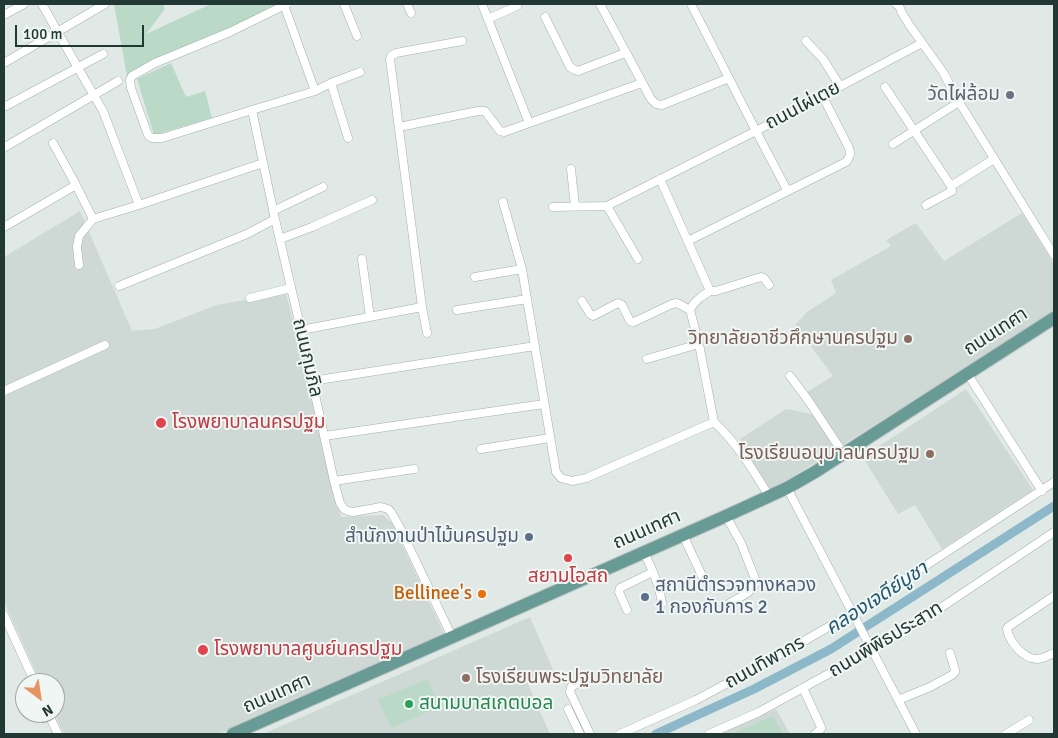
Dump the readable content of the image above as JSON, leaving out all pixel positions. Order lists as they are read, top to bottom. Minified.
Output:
{"streets":{"main road":["ถนนเทศา"],"street":["ถนนไผ่เตย","ถนนกุมภิล","ถนนพิพิธประสาท","ถนนทิพากร"]},"crossings":[["ถนนเทศา","ถนนกุมภิล"]],"water":["คลองเจดีย์บูชา"],"places":["วัดไผ่ล้อม","วิทยาลัยอาชีวศึกษานครปฐม","โรงพยาบาลนครปฐม","โรงเรียนอนุบาลนครปฐม","สำนักงานป่าไม้นครปฐม","สยามโอสถ","Bellinee's","สถานีตำรวจทางหลวง 1 กองกับการ 2","โรงพยาบาลศูนย์นครปฐม","โรงเรียนพระปฐมวิทยาลัย","สนามบาสเกตบอล"],"scale_bar":"100 m","north":"bottom right"}
